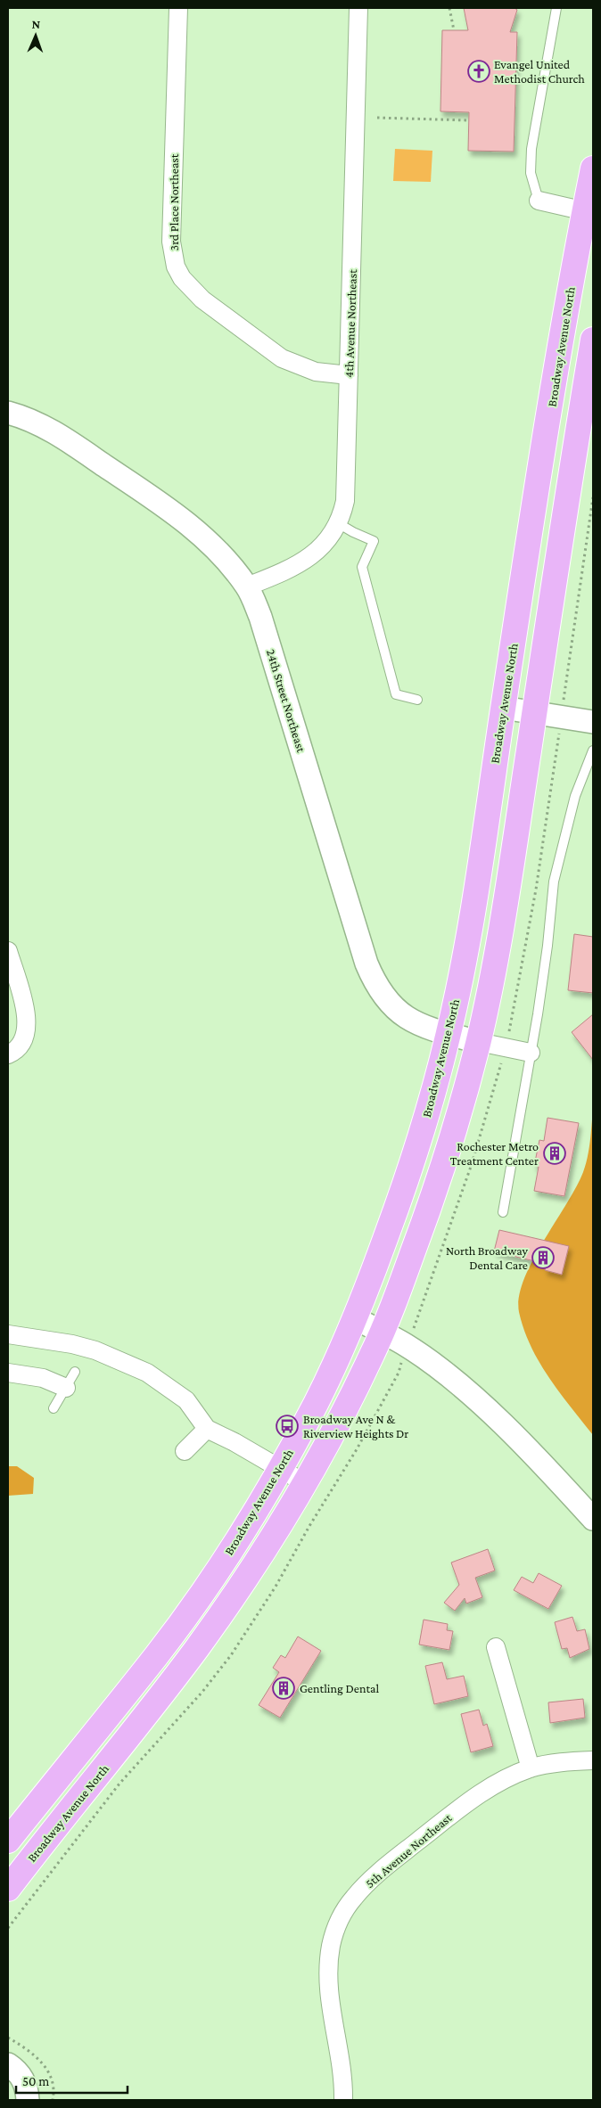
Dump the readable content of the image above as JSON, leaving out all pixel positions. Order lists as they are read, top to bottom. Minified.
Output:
{"streets":{"main road":["Broadway Avenue North"],"street":["3rd Place Northeast","4th Avenue Northeast","24th Street Northeast","5th Avenue Northeast"]},"crossings":[["3rd Place Northeast","4th Avenue Northeast"],["4th Avenue Northeast","24th Street Northeast"],["Broadway Avenue North","24th Street Northeast"]],"places":{"church":["Evangel United Methodist Church"],"building":["Rochester Metro Treatment Center","North Broadway Dental Care","Gentling Dental"],"bus stop":["Broadway Ave N & Riverview Heights Dr"]},"scale_bar":"50 m","north":"top"}
